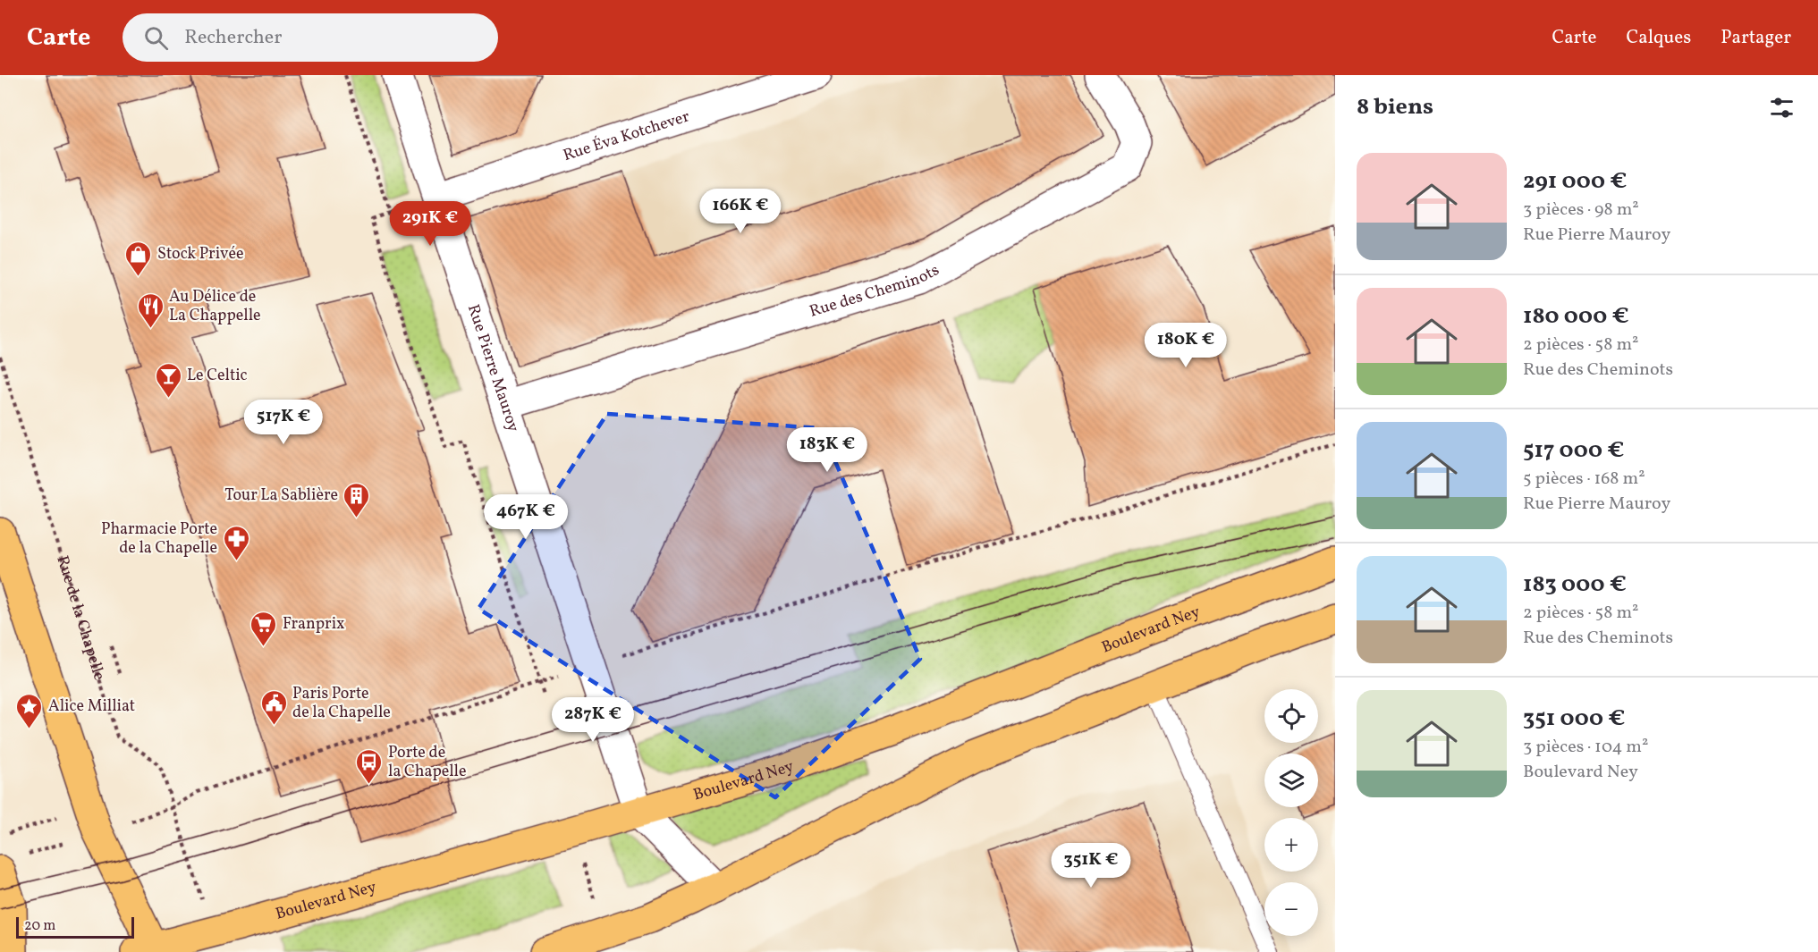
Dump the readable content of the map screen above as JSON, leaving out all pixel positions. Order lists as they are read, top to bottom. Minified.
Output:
{"streets":{"main road":["Boulevard Ney"],"street":["Rue Éva Kotchever","Rue des Cheminots","Rue Pierre Mauroy"],"path":["Rue de la Chapelle"]},"crossings":[["Rue Éva Kotchever","Rue Pierre Mauroy"],["Rue des Cheminots","Rue Pierre Mauroy"],["Rue Pierre Mauroy","Boulevard Ney"]],"places":{"shop":["Stock Privée"],"restaurant":["Au Délice de La Chappelle"],"bar":["Le Celtic"],"building":["Tour La Sablière"],"pharmacy":["Pharmacie Porte de la Chapelle"],"supermarket":["Franprix"],"public building":["Paris Porte de la Chapelle"],"place":["Alice Milliat"],"bus stop":["Porte de la Chapelle"]},"scale_bar":"20 m","page":{"header":"Carte","search":"Rechercher","nav":["Carte","Calques","Partager"],"heading":"8 biens","list":[{"name":"291 000 €","note":"3 pièces · 98 m² · Rue Pierre Mauroy"},{"name":"180 000 €","note":"2 pièces · 58 m² · Rue des Cheminots"},{"name":"517 000 €","note":"5 pièces · 168 m² · Rue Pierre Mauroy"},{"name":"183 000 €","note":"2 pièces · 58 m² · Rue des Cheminots"},{"name":"351 000 €","note":"3 pièces · 104 m² · Boulevard Ney"}],"price":["166K €","291K €","180K €","517K €","183K €","467K €","287K €","351K €"],"map_buttons":["+","−"],"scale":"20 m"}}
